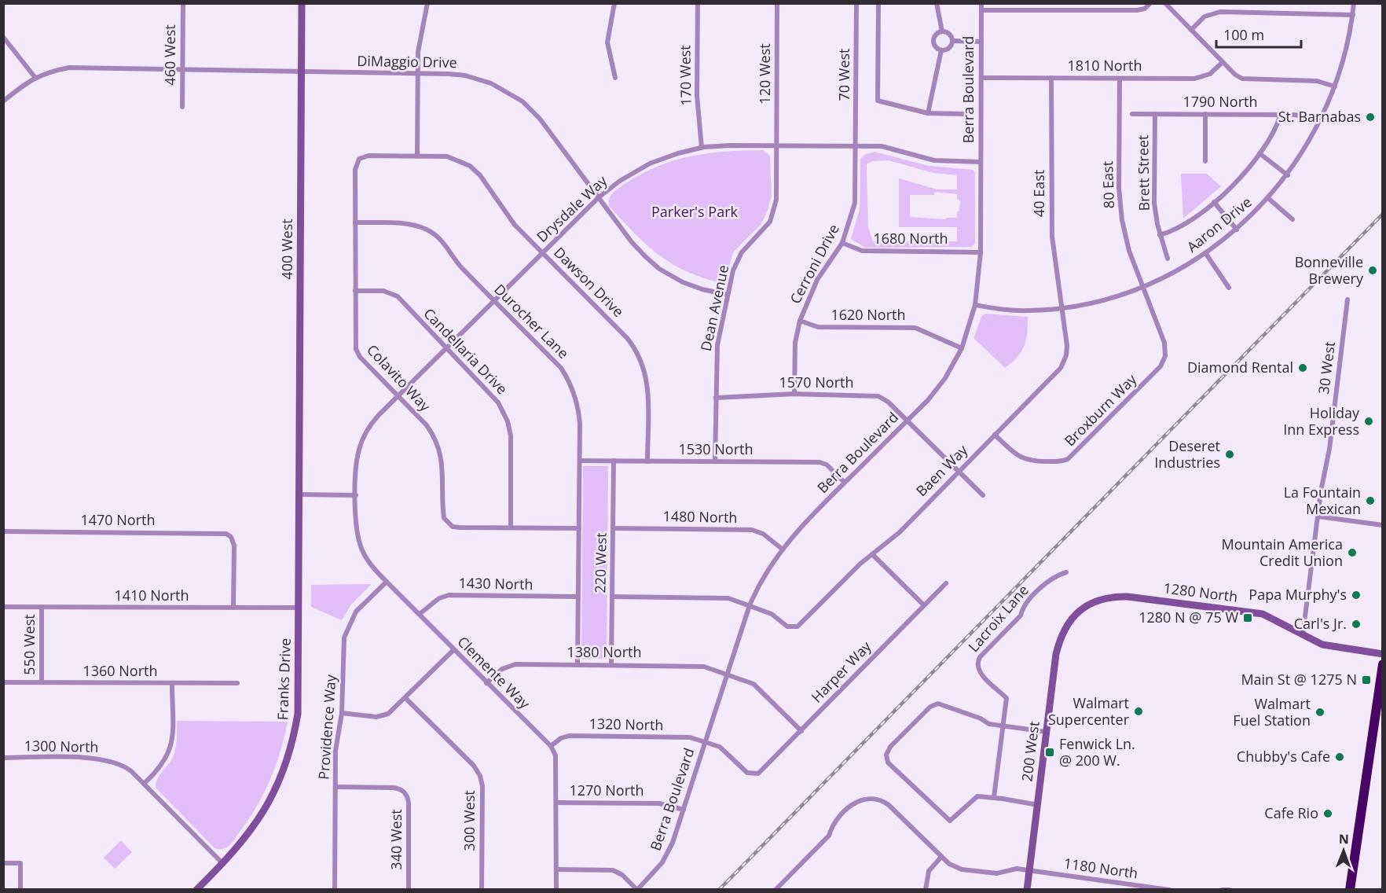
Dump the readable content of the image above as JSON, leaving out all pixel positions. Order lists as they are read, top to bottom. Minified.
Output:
{"streets":{"street":["460 West","DiMaggio Drive","1810 North","120 West","70 West","170 West","Berra Boulevard","1790 North","Brett Street","80 East","40 East","Drysdale Way","Aaron Drive","1680 North","400 West","Cerroni Drive","Dawson Drive","Dean Avenue","1620 North","Durocher Lane","Candellaria Drive","30 West","Colavito Way","1570 North","Broxburn Way","1530 North","Baen Way","1480 North","1470 North","220 West","1430 North","1280 North","1410 North","Lacroix Lane","550 West","1380 North","1360 North","Harper Way","Clemente Way","Franks Drive","1320 North","Providence Way","1300 North","200 West","1270 North","300 West","340 West","1180 North"]},"crossings":[["460 West","DiMaggio Drive"],["DiMaggio Drive","Drysdale Way"],["DiMaggio Drive","400 West"],["DiMaggio Drive","Dean Avenue"],["1810 North","Berra Boulevard"],["1810 North","80 East"],["1810 North","40 East"],["120 West","Drysdale Way"],["120 West","Dean Avenue"],["70 West","Drysdale Way"],["70 West","Cerroni Drive"],["170 West","Drysdale Way"],["Berra Boulevard","Drysdale Way"],["Berra Boulevard","Aaron Drive"],["Berra Boulevard","1680 North"],["Berra Boulevard","1620 North"],["Berra Boulevard","1570 North"],["Berra Boulevard","1530 North"],["Berra Boulevard","Baen Way"],["Berra Boulevard","1480 North"],["Berra Boulevard","1380 North"],["Berra Boulevard","1320 North"],["Berra Boulevard","1270 North"],["1790 North","Brett Street"],["80 East","Aaron Drive"],["80 East","Broxburn Way"],["40 East","Aaron Drive"],["40 East","Baen Way"],["Drysdale Way","Cerroni Drive"],["Drysdale Way","Dawson Drive"],["Drysdale Way","Dean Avenue"],["Drysdale Way","Durocher Lane"],["Drysdale Way","Candellaria Drive"],["Drysdale Way","Colavito Way"],["Drysdale Way","Clemente Way"],["Aaron Drive","Baen Way"],["1680 North","Cerroni Drive"],["400 West","Franks Drive"],["Cerroni Drive","1620 North"],["Cerroni Drive","1570 North"],["Dawson Drive","Colavito Way"],["Dawson Drive","1530 North"],["Dean Avenue","1570 North"],["Dean Avenue","1530 North"],["Durocher Lane","Colavito Way"],["Durocher Lane","1530 North"],["Durocher Lane","1430 North"],["Durocher Lane","1380 North"],["Candellaria Drive","Colavito Way"],["30 West","1280 North"],["1570 North","Baen Way"],["Broxburn Way","Baen Way"],["1530 North","220 West"],["1480 North","220 West"],["1470 North","1410 North"],["220 West","1380 North"],["1430 North","Clemente Way"],["1280 North","200 West"],["1410 North","550 West"],["1410 North","Franks Drive"],["550 West","1360 North"],["1380 North","Harper Way"],["1380 North","Clemente Way"],["Harper Way","1320 North"],["Clemente Way","1320 North"],["Clemente Way","Providence Way"],["Clemente Way","1270 North"],["Providence Way","340 West"],["200 West","1180 North"]],"parks":["Parker's Park"],"places":{"other":["St. Barnabas","Bonneville Brewery","Diamond Rental","Holiday Inn Express","Deseret Industries","La Fountain Mexican","Mountain America Credit Union","Papa Murphy's","Carl's Jr.","Walmart Supercenter","Walmart Fuel Station","Chubby's Cafe","Cafe Rio"],"transit":["1280 N @ 75 W","Main St @ 1275 N","Fenwick Ln. @ 200 W."]},"scale_bar":"100 m","north":"top"}
